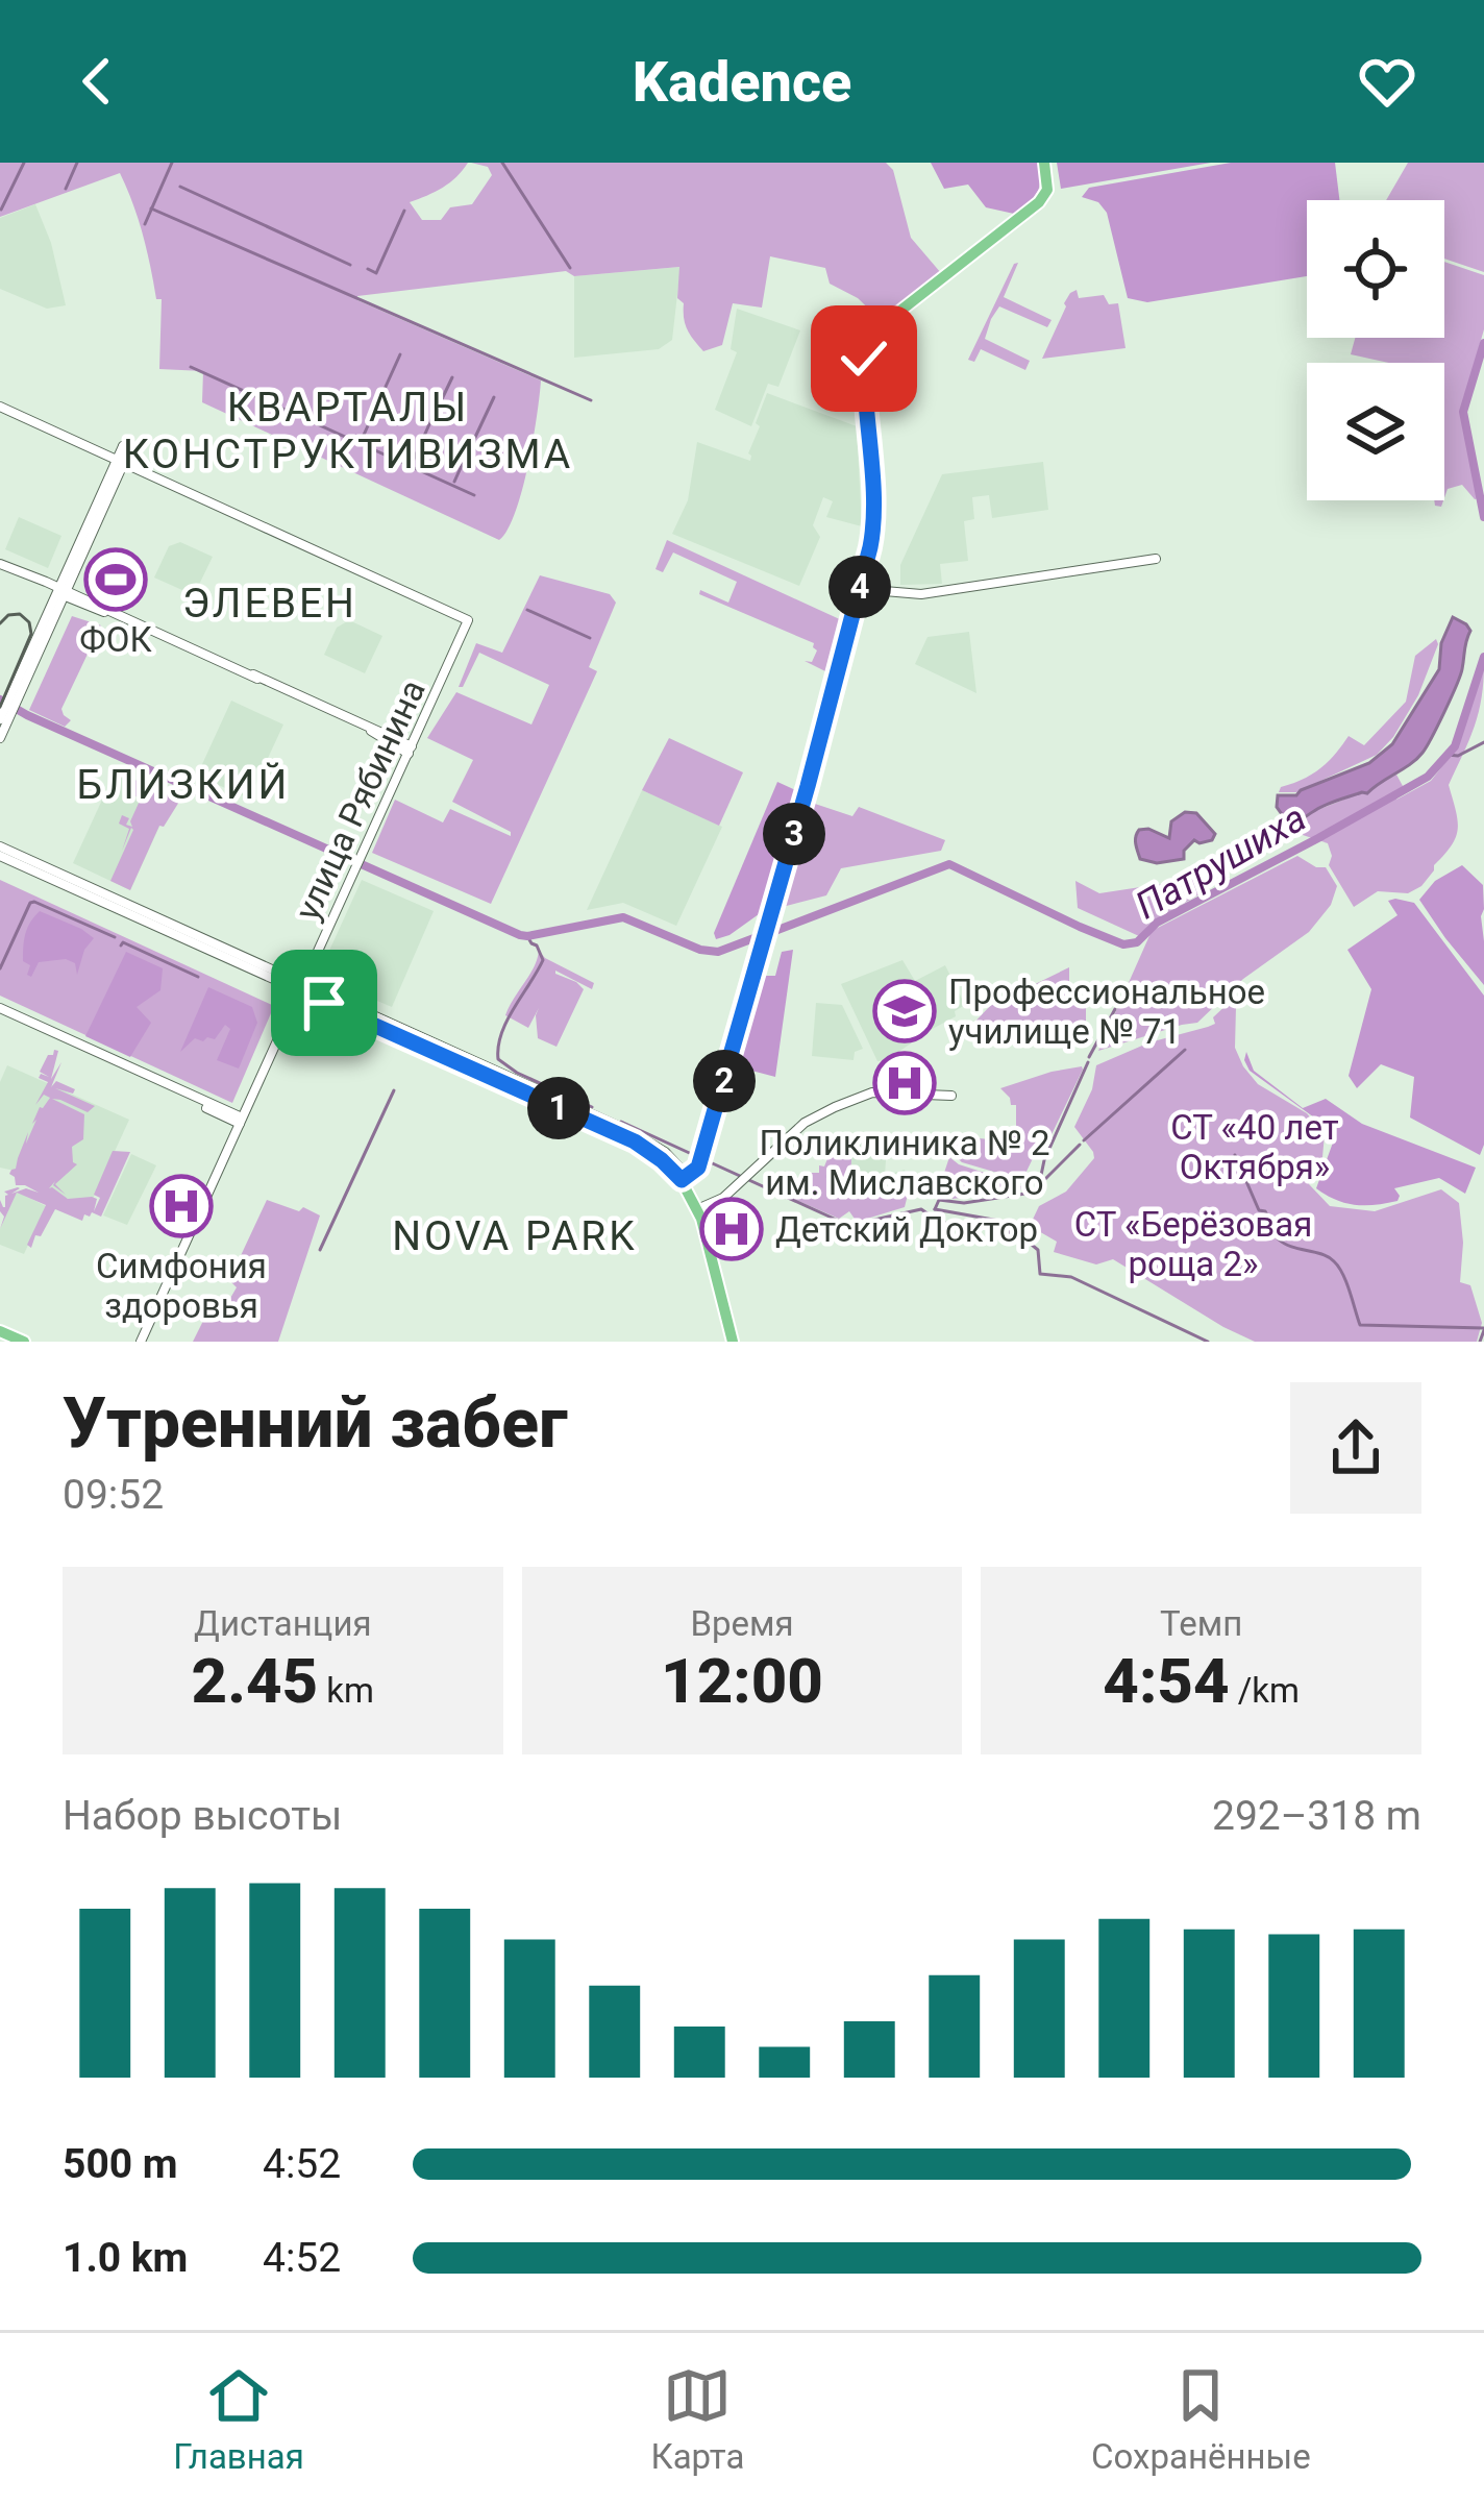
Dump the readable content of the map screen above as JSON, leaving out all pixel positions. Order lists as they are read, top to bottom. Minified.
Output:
{"streets":{"street":["улица Рябинина"]},"districts":["КВАРТАЛЫ КОНСТРУКТИВИЗМА","ЭЛЕВЕН","БЛИЗКИЙ","NOVA PARK"],"water":["Патрушиха"],"parks":["СТ «40 лет Октября»","СТ «Берёзовая роща 2»"],"places":{"sports":["ФОК"],"school or university":["Профессиональное училище № 71"],"hospital":["Поликлиника № 2 им. Миславского","Симфония здоровья","Детский Доктор"]},"page":{"header":"Kadence","pins":["4","3","2","1"],"heading":["Утренний забег","09:52"],"stats":[["Дистанция","2.45 km"],["Время","12:00"],["Темп","4:54 /km"]],"chart":["Набор высоты","292–318 m"],"list":[{"name":"500 m","note":"4:52"},{"name":"1.0 km","note":"4:52"}],"tabs":["Главная","Карта","Сохранённые"]}}
